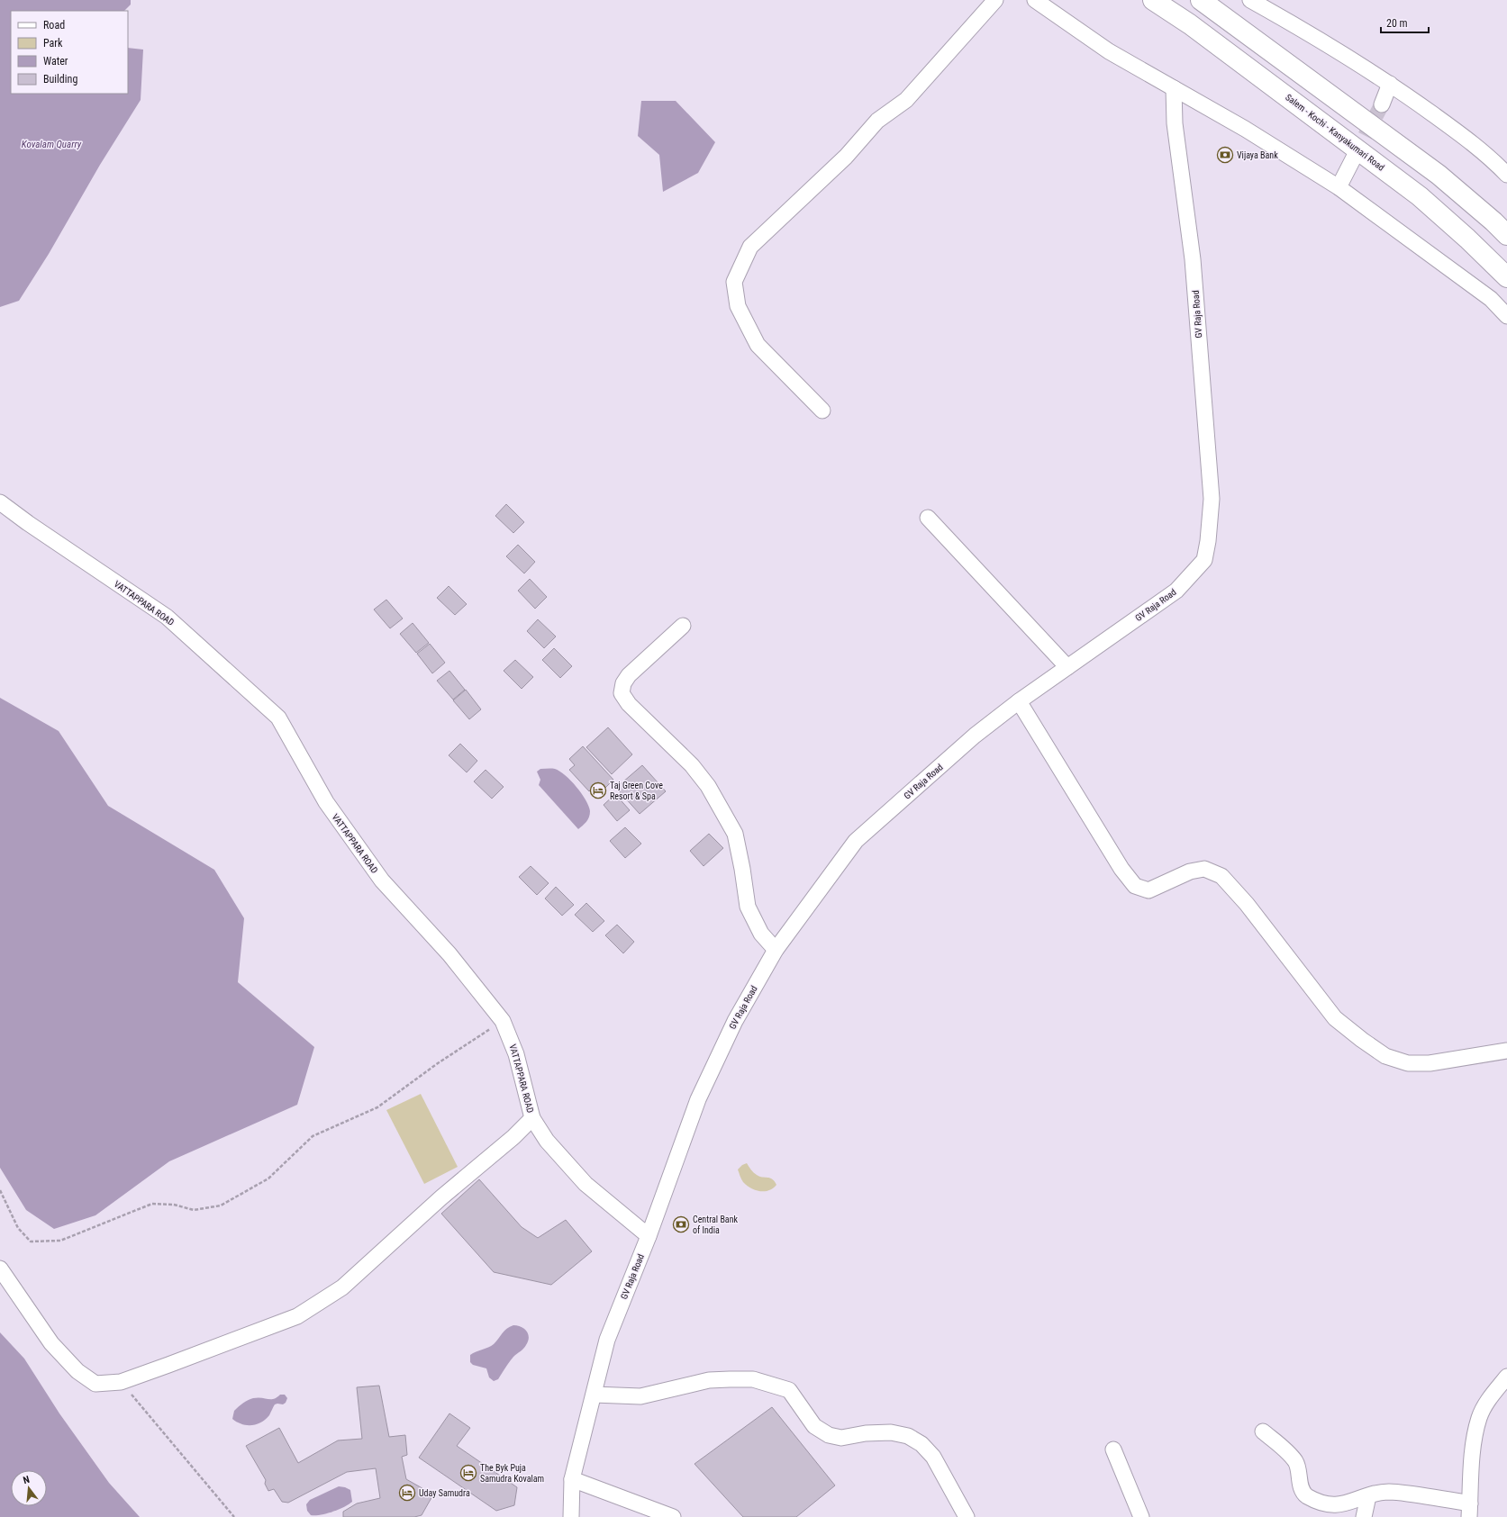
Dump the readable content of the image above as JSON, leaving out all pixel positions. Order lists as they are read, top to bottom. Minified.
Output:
{"streets":{"highway":["Salem - Kochi - Kanyakumari Road"],"street":["GV Raja Road","VATTAPPARA ROAD"]},"crossings":[["GV Raja Road","VATTAPPARA ROAD"]],"water":["Kovalam Quarry"],"places":{"bank":["Vijaya Bank","Central Bank of India"],"hotel":["Taj Green Cove Resort & Spa","The Byk Puja Samudra Kovalam","Uday Samudra"]},"legend":["Road","Park","Water","Building"],"scale_bar":"20 m","north":"top"}
